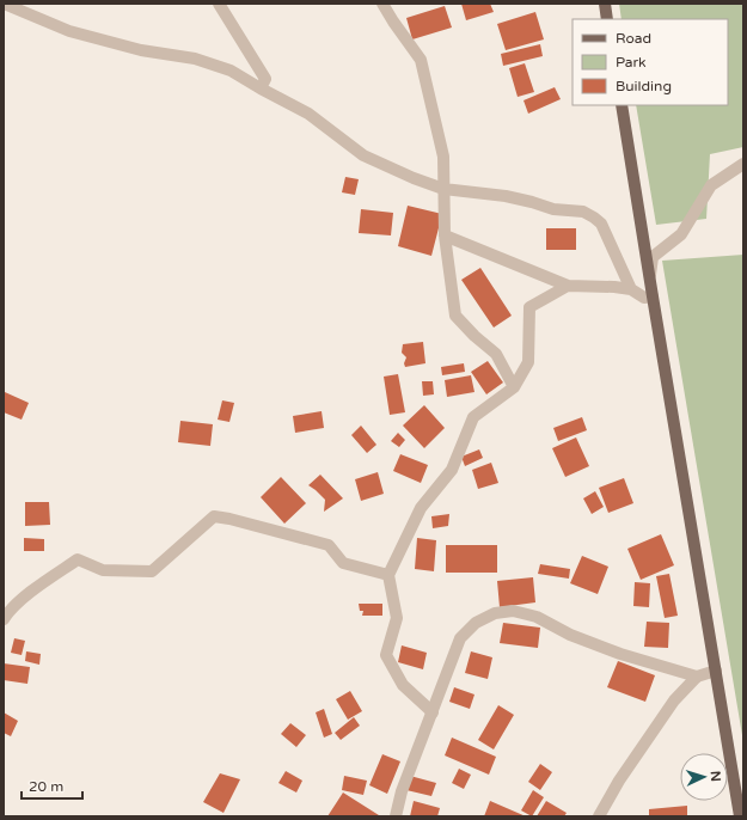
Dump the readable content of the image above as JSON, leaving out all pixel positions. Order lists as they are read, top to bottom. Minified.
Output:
{"legend":["Road","Park","Building"],"scale_bar":"20 m","north":"right"}
